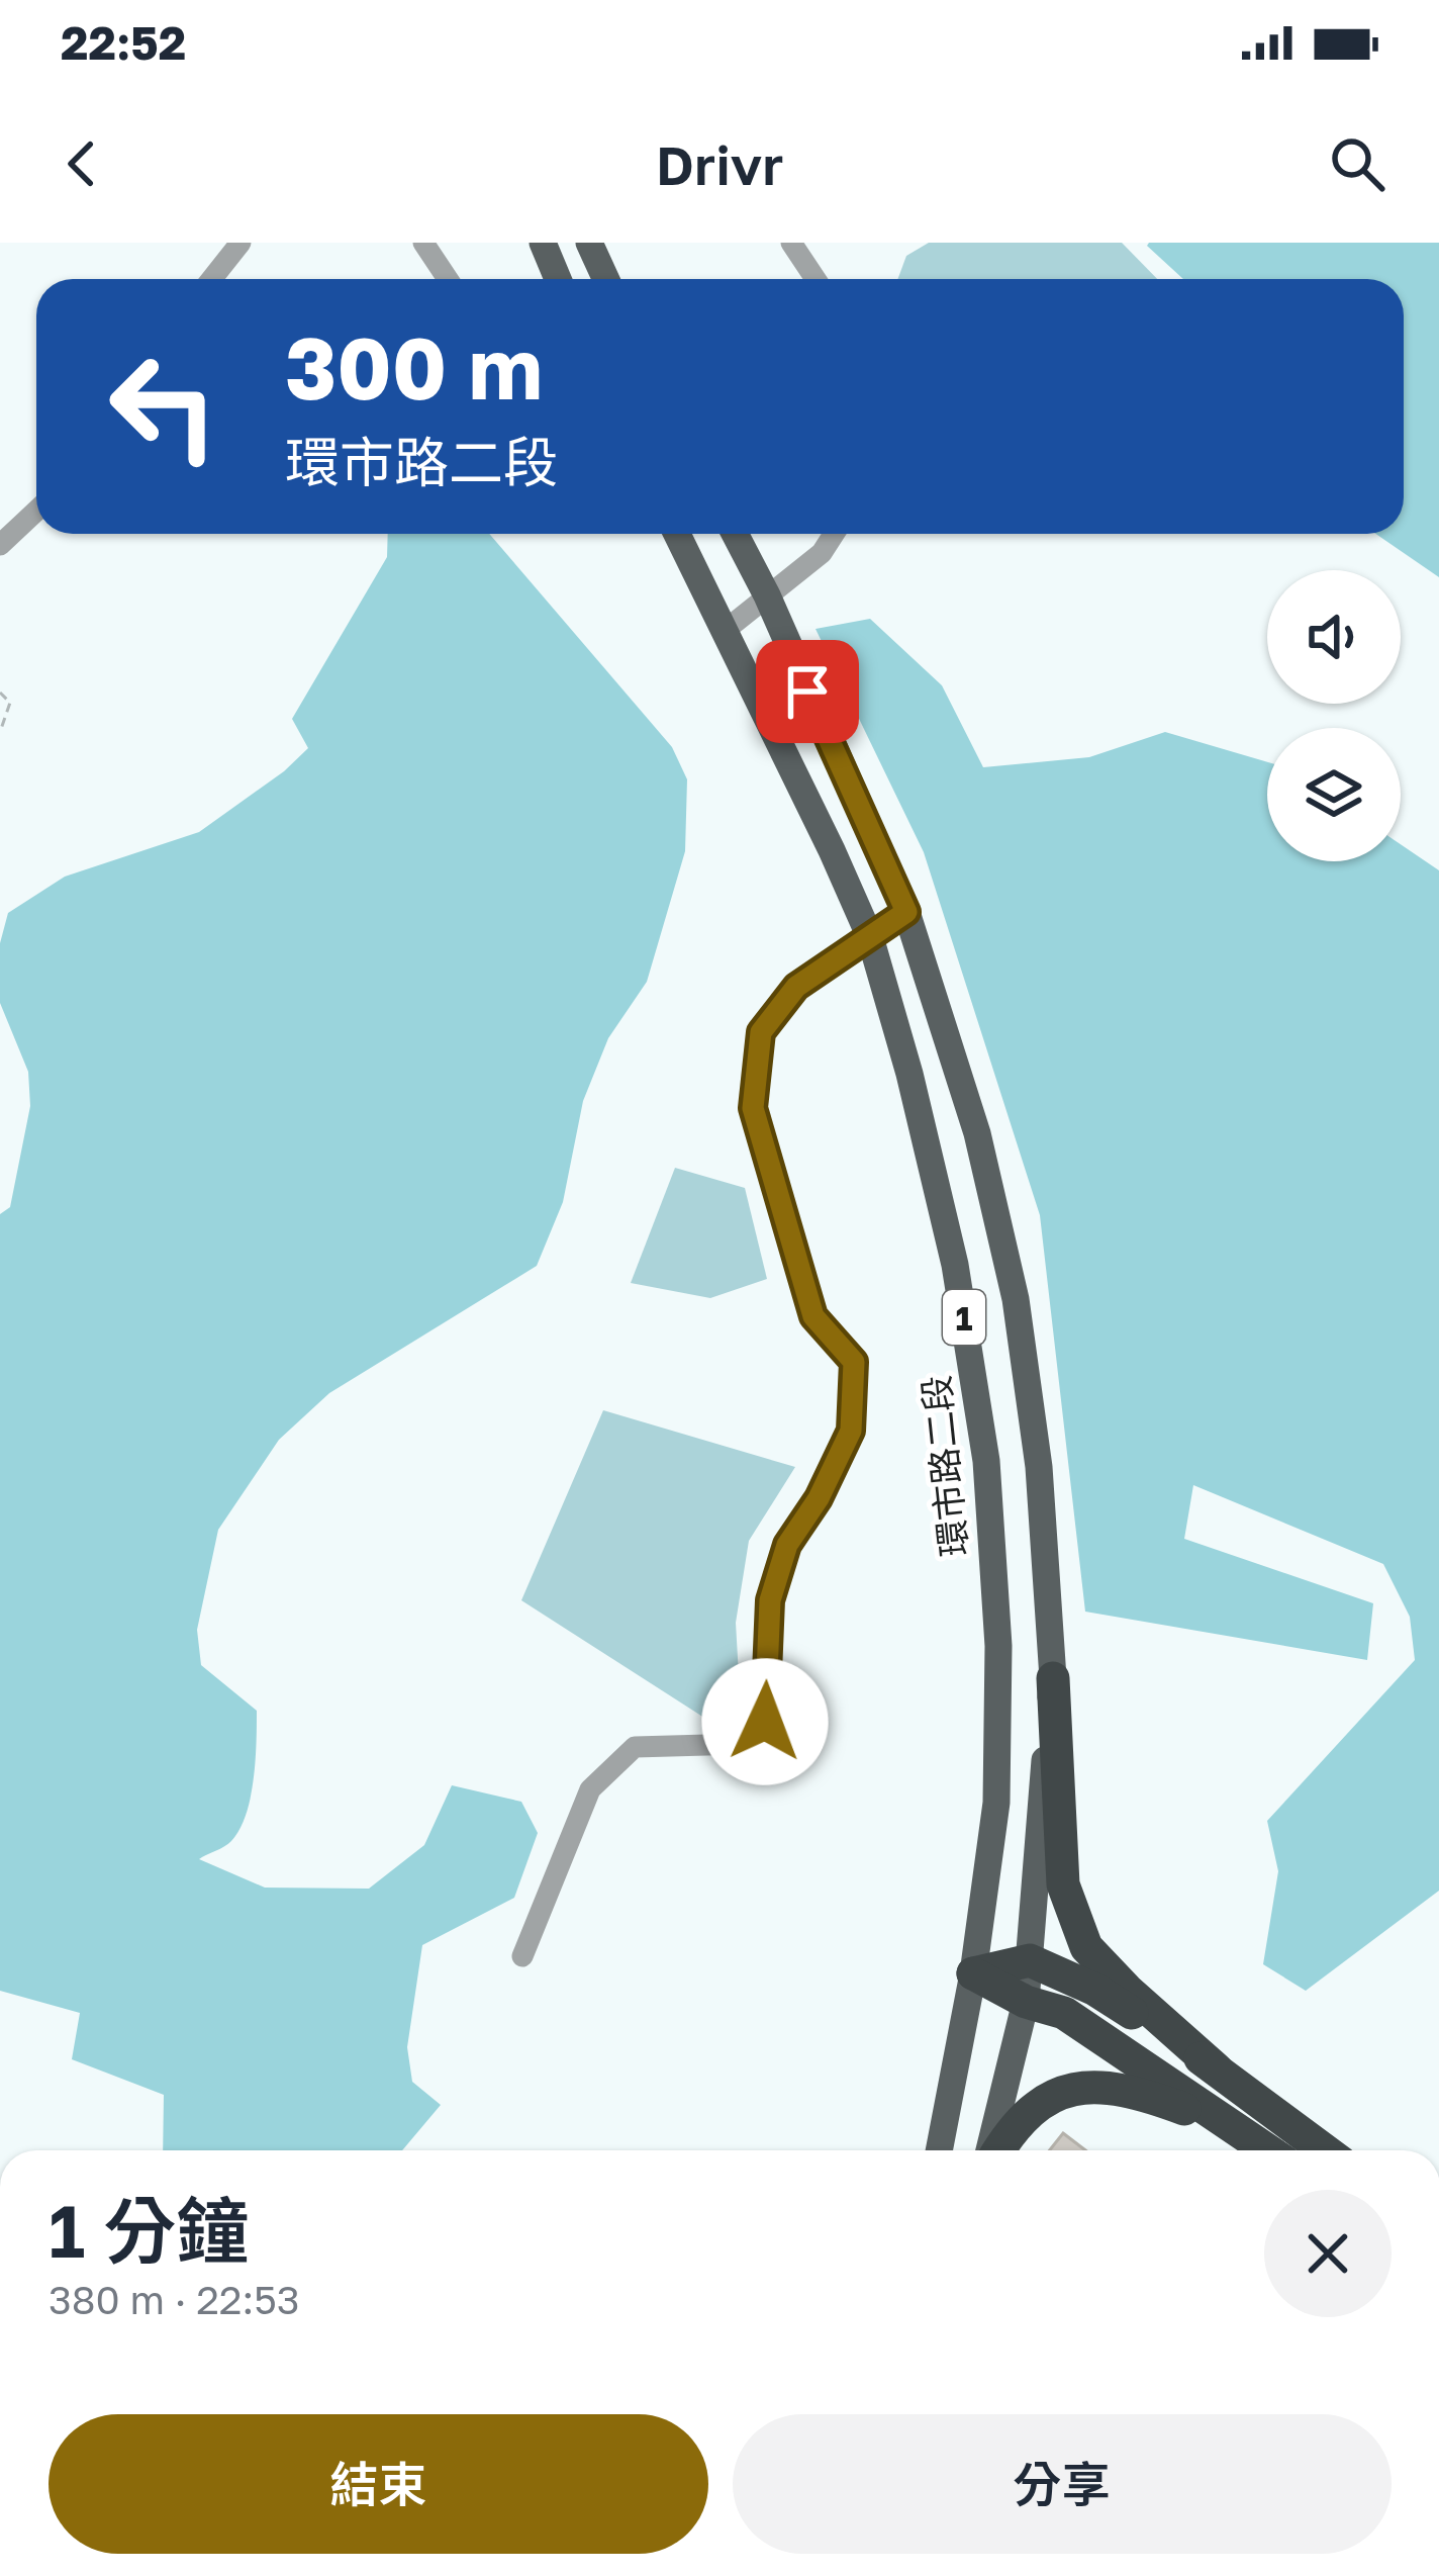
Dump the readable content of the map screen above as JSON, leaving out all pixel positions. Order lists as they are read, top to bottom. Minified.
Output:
{"streets":{"main road":["1","環市路二段"]},"page":{"status":"22:52","header":"Drivr","turn":["300 m","環市路二段"],"heading":["1 分鐘","380 m · 22:53"],"buttons":["結束","分享"]}}
